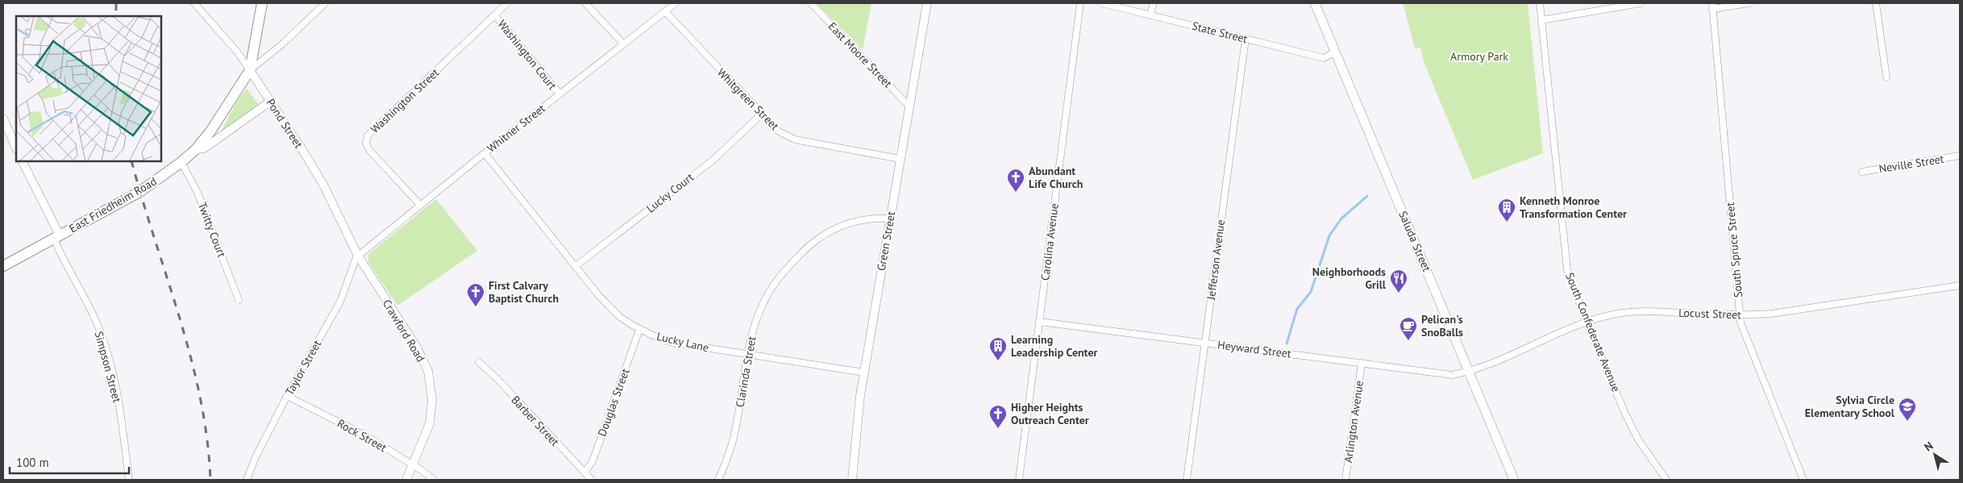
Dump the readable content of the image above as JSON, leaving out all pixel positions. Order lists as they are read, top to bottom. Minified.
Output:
{"streets":{"main road":["East Friedheim Road","Saluda Street"],"street":["State Street","Washington Court","East Moore Street","Whitgreen Street","Washington Street","Pond Street","Whitner Street","Neville Street","Lucky Court","Twitty Court","Green Street","Carolina Avenue","South Spruce Street","Jefferson Avenue","Locust Street","Crawford Road","South Confederate Avenue","Lucky Lane","Heyward Street","Simpson Street","Taylor Street","Clarinda Street","Douglas Street","Barber Street","Arlington Avenue","Rock Street"]},"crossings":[["State Street","Saluda Street"],["State Street","Jefferson Avenue"],["Washington Court","Washington Street"],["Washington Court","Whitner Street"],["East Moore Street","Green Street"],["Whitgreen Street","Whitner Street"],["Whitgreen Street","Lucky Court"],["Whitgreen Street","Green Street"],["Washington Street","Whitner Street"],["Pond Street","Whitner Street"],["Pond Street","East Friedheim Road"],["Pond Street","Crawford Road"],["Pond Street","Taylor Street"],["Whitner Street","Crawford Road"],["Whitner Street","Lucky Lane"],["Whitner Street","Taylor Street"],["Lucky Court","Lucky Lane"],["East Friedheim Road","Twitty Court"],["East Friedheim Road","Simpson Street"],["Green Street","Lucky Lane"],["Green Street","Clarinda Street"],["Saluda Street","Locust Street"],["Saluda Street","Heyward Street"],["Carolina Avenue","Heyward Street"],["South Spruce Street","Locust Street"],["Jefferson Avenue","Heyward Street"],["Locust Street","South Confederate Avenue"],["Locust Street","Heyward Street"],["Crawford Road","Taylor Street"],["Crawford Road","Rock Street"],["Lucky Lane","Clarinda Street"],["Lucky Lane","Douglas Street"],["Heyward Street","Arlington Avenue"],["Taylor Street","Rock Street"],["Douglas Street","Barber Street"]],"parks":["Armory Park"],"places":{"church":["Abundant Life Church","First Calvary Baptist Church","Higher Heights Outreach Center"],"building":["Kenneth Monroe Transformation Center","Learning Leadership Center"],"restaurant":["Neighborhoods Grill"],"cafe":["Pelican's SnoBalls"],"school or university":["Sylvia Circle Elementary School"]},"scale_bar":"100 m","north":"top left"}
